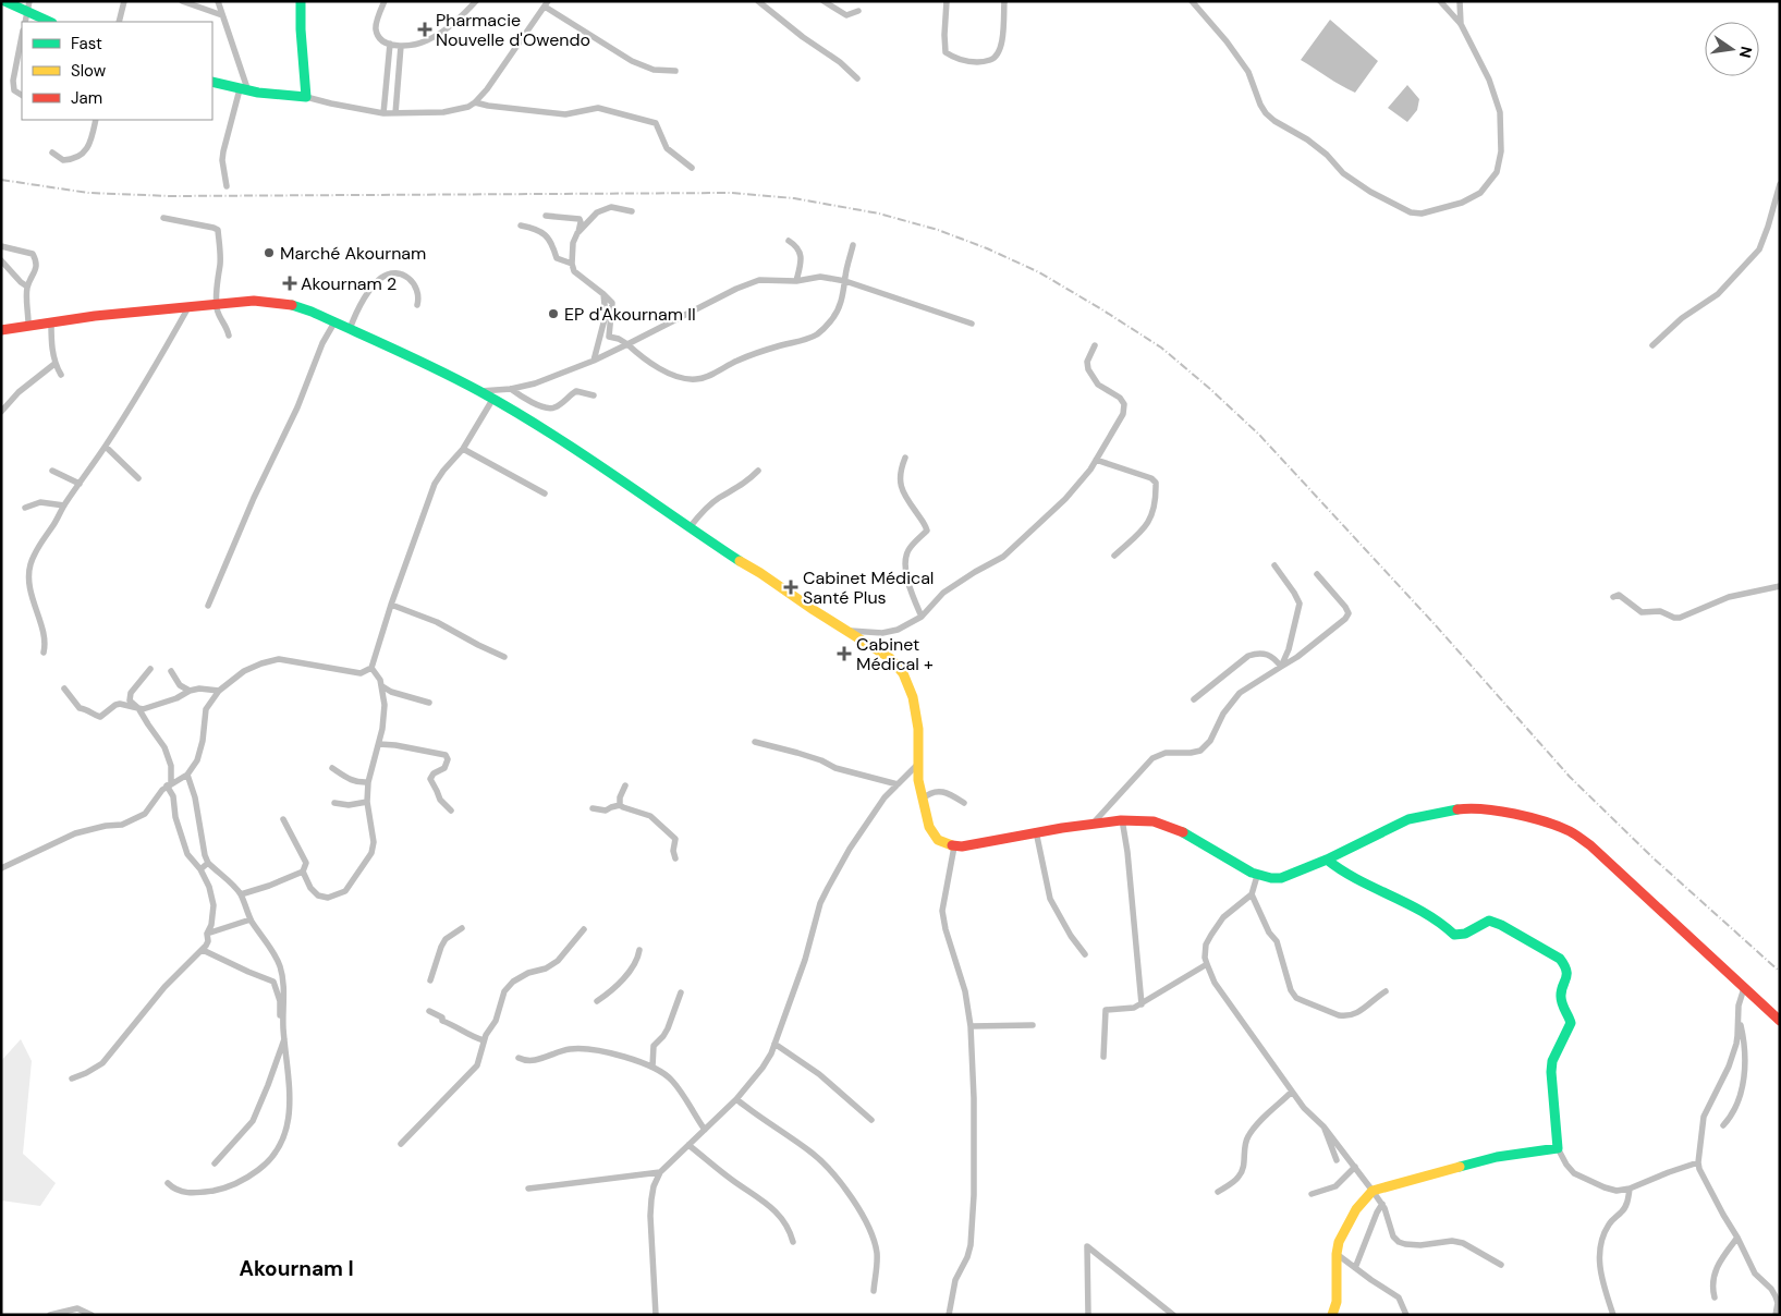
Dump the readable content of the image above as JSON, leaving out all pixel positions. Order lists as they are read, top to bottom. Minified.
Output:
{"districts":["Akournam I"],"places":{"health":["Pharmacie Nouvelle d'Owendo","Akournam 2","Cabinet Médical Santé Plus","Cabinet Médical +"],"other":["Marché Akournam","EP d'Akournam II"]},"legend":["Fast","Slow","Jam"],"north":"right"}
